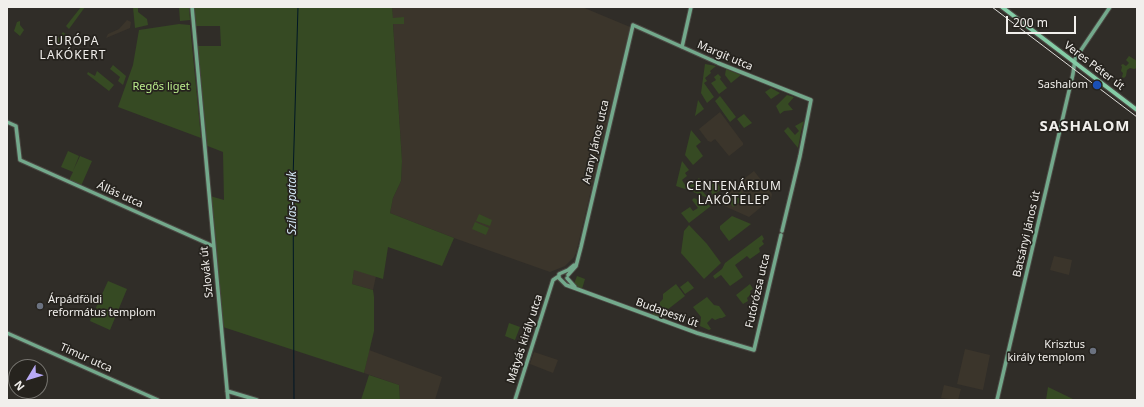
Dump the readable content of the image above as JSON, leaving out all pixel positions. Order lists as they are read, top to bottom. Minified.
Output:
{"streets":{"main road":["Veres Péter út"],"street":["Margit utca","Arany János utca","Állás utca","Batsányi János út","Szlovák út","Futórózsa utca","Budapesti út","Mátyás király utca","Timur utca"]},"crossings":[["Margit utca","Arany János utca"],["Margit utca","Futórózsa utca"],["Veres Péter út","Batsányi János út"],["Arany János utca","Budapesti út"],["Állás utca","Szlovák út"],["Futórózsa utca","Budapesti út"],["Budapesti út","Mátyás király utca"]],"districts":["EURÓPA LAKÓKERT","SASHALOM","CENTENÁRIUM LAKÓTELEP"],"water":["Szilas-patak"],"parks":["Regős liget"],"places":["Sashalom","Árpádföldi református templom","Krisztus király templom"],"scale_bar":"200 m","north":"bottom left"}
